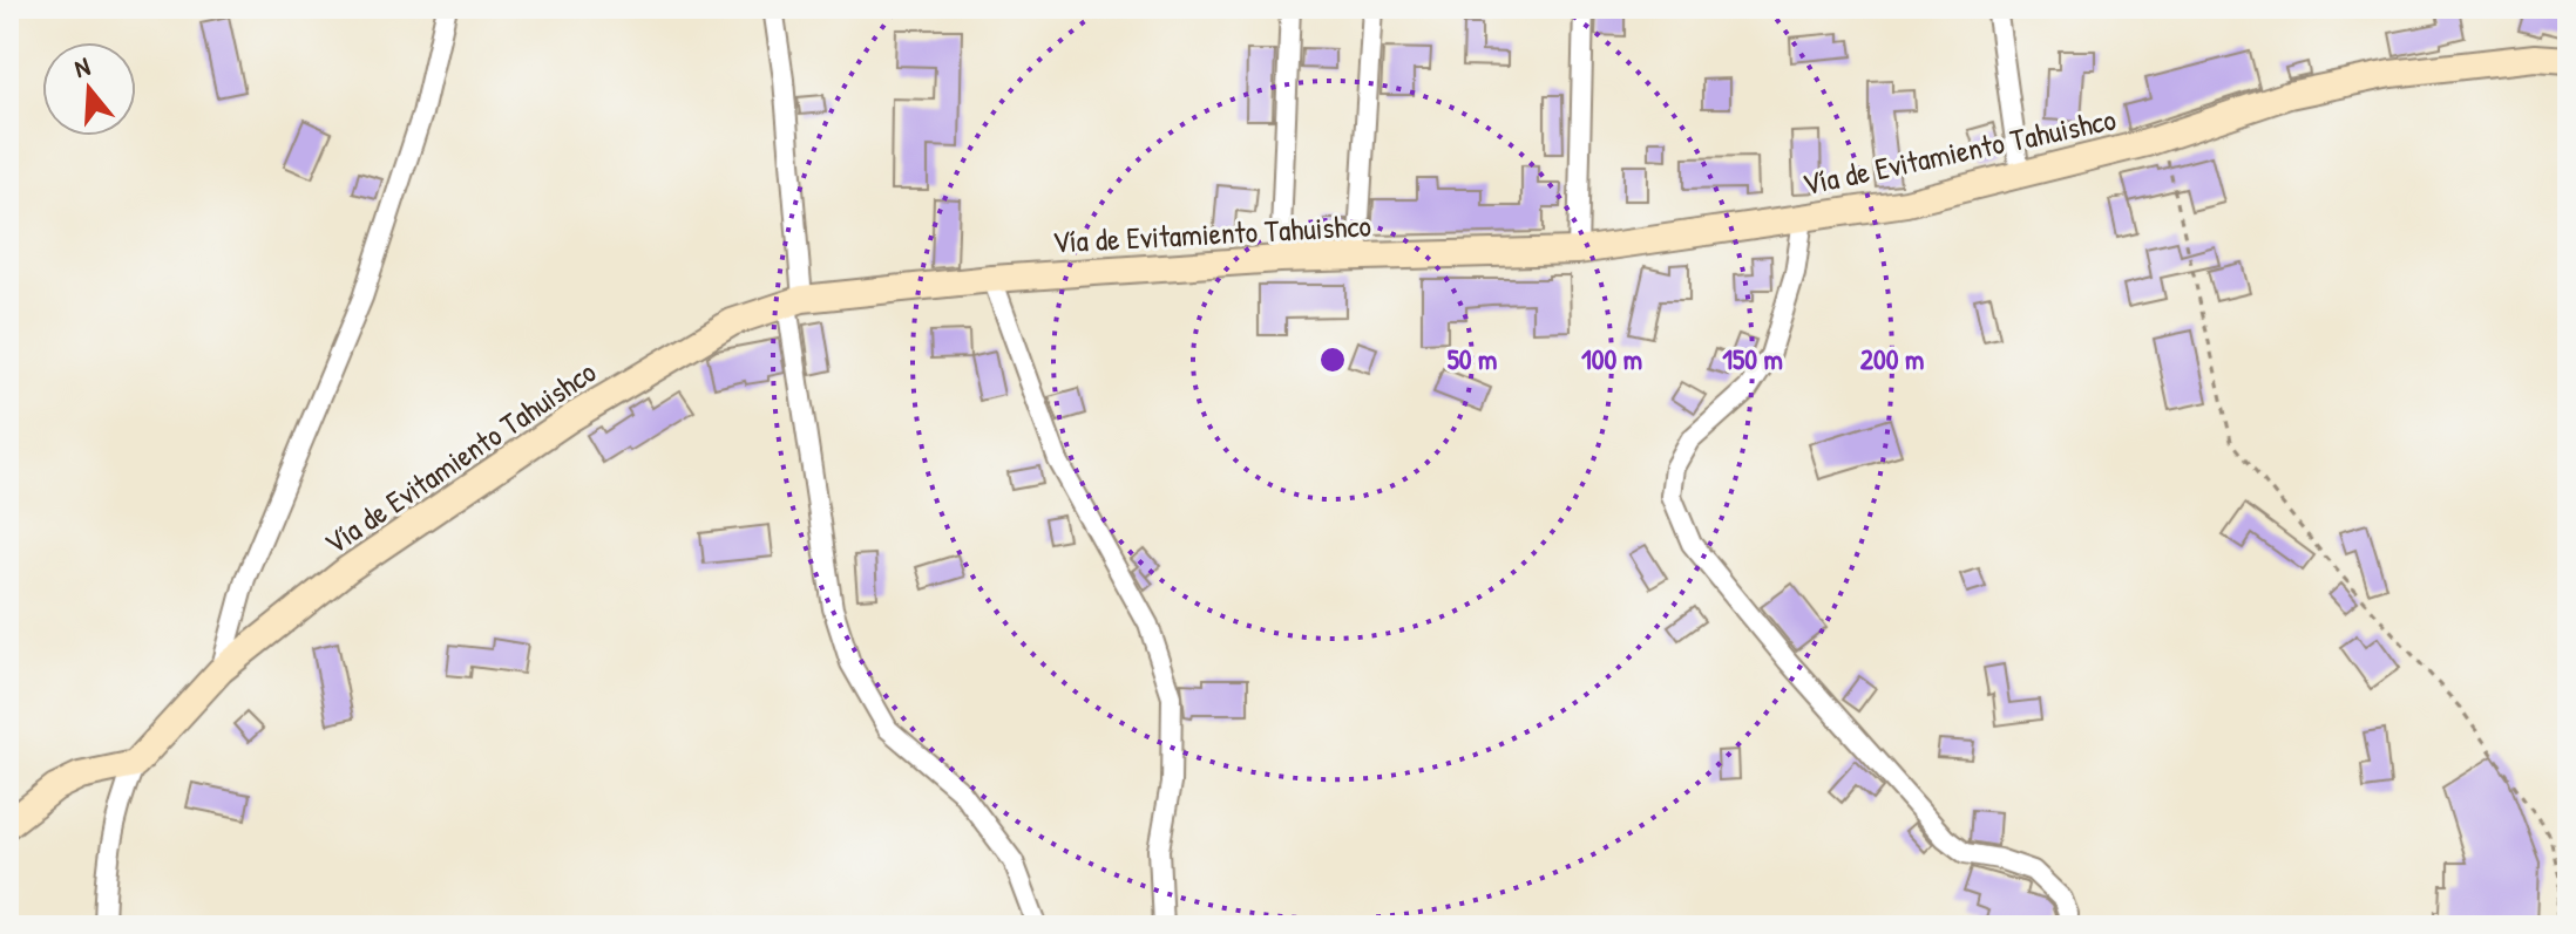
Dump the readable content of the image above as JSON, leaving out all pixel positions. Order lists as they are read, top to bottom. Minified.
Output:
{"streets":{"main road":["Vía de Evitamiento Tahuishco"]},"north":"top","rings":["50 m","100 m","150 m","200 m"]}
